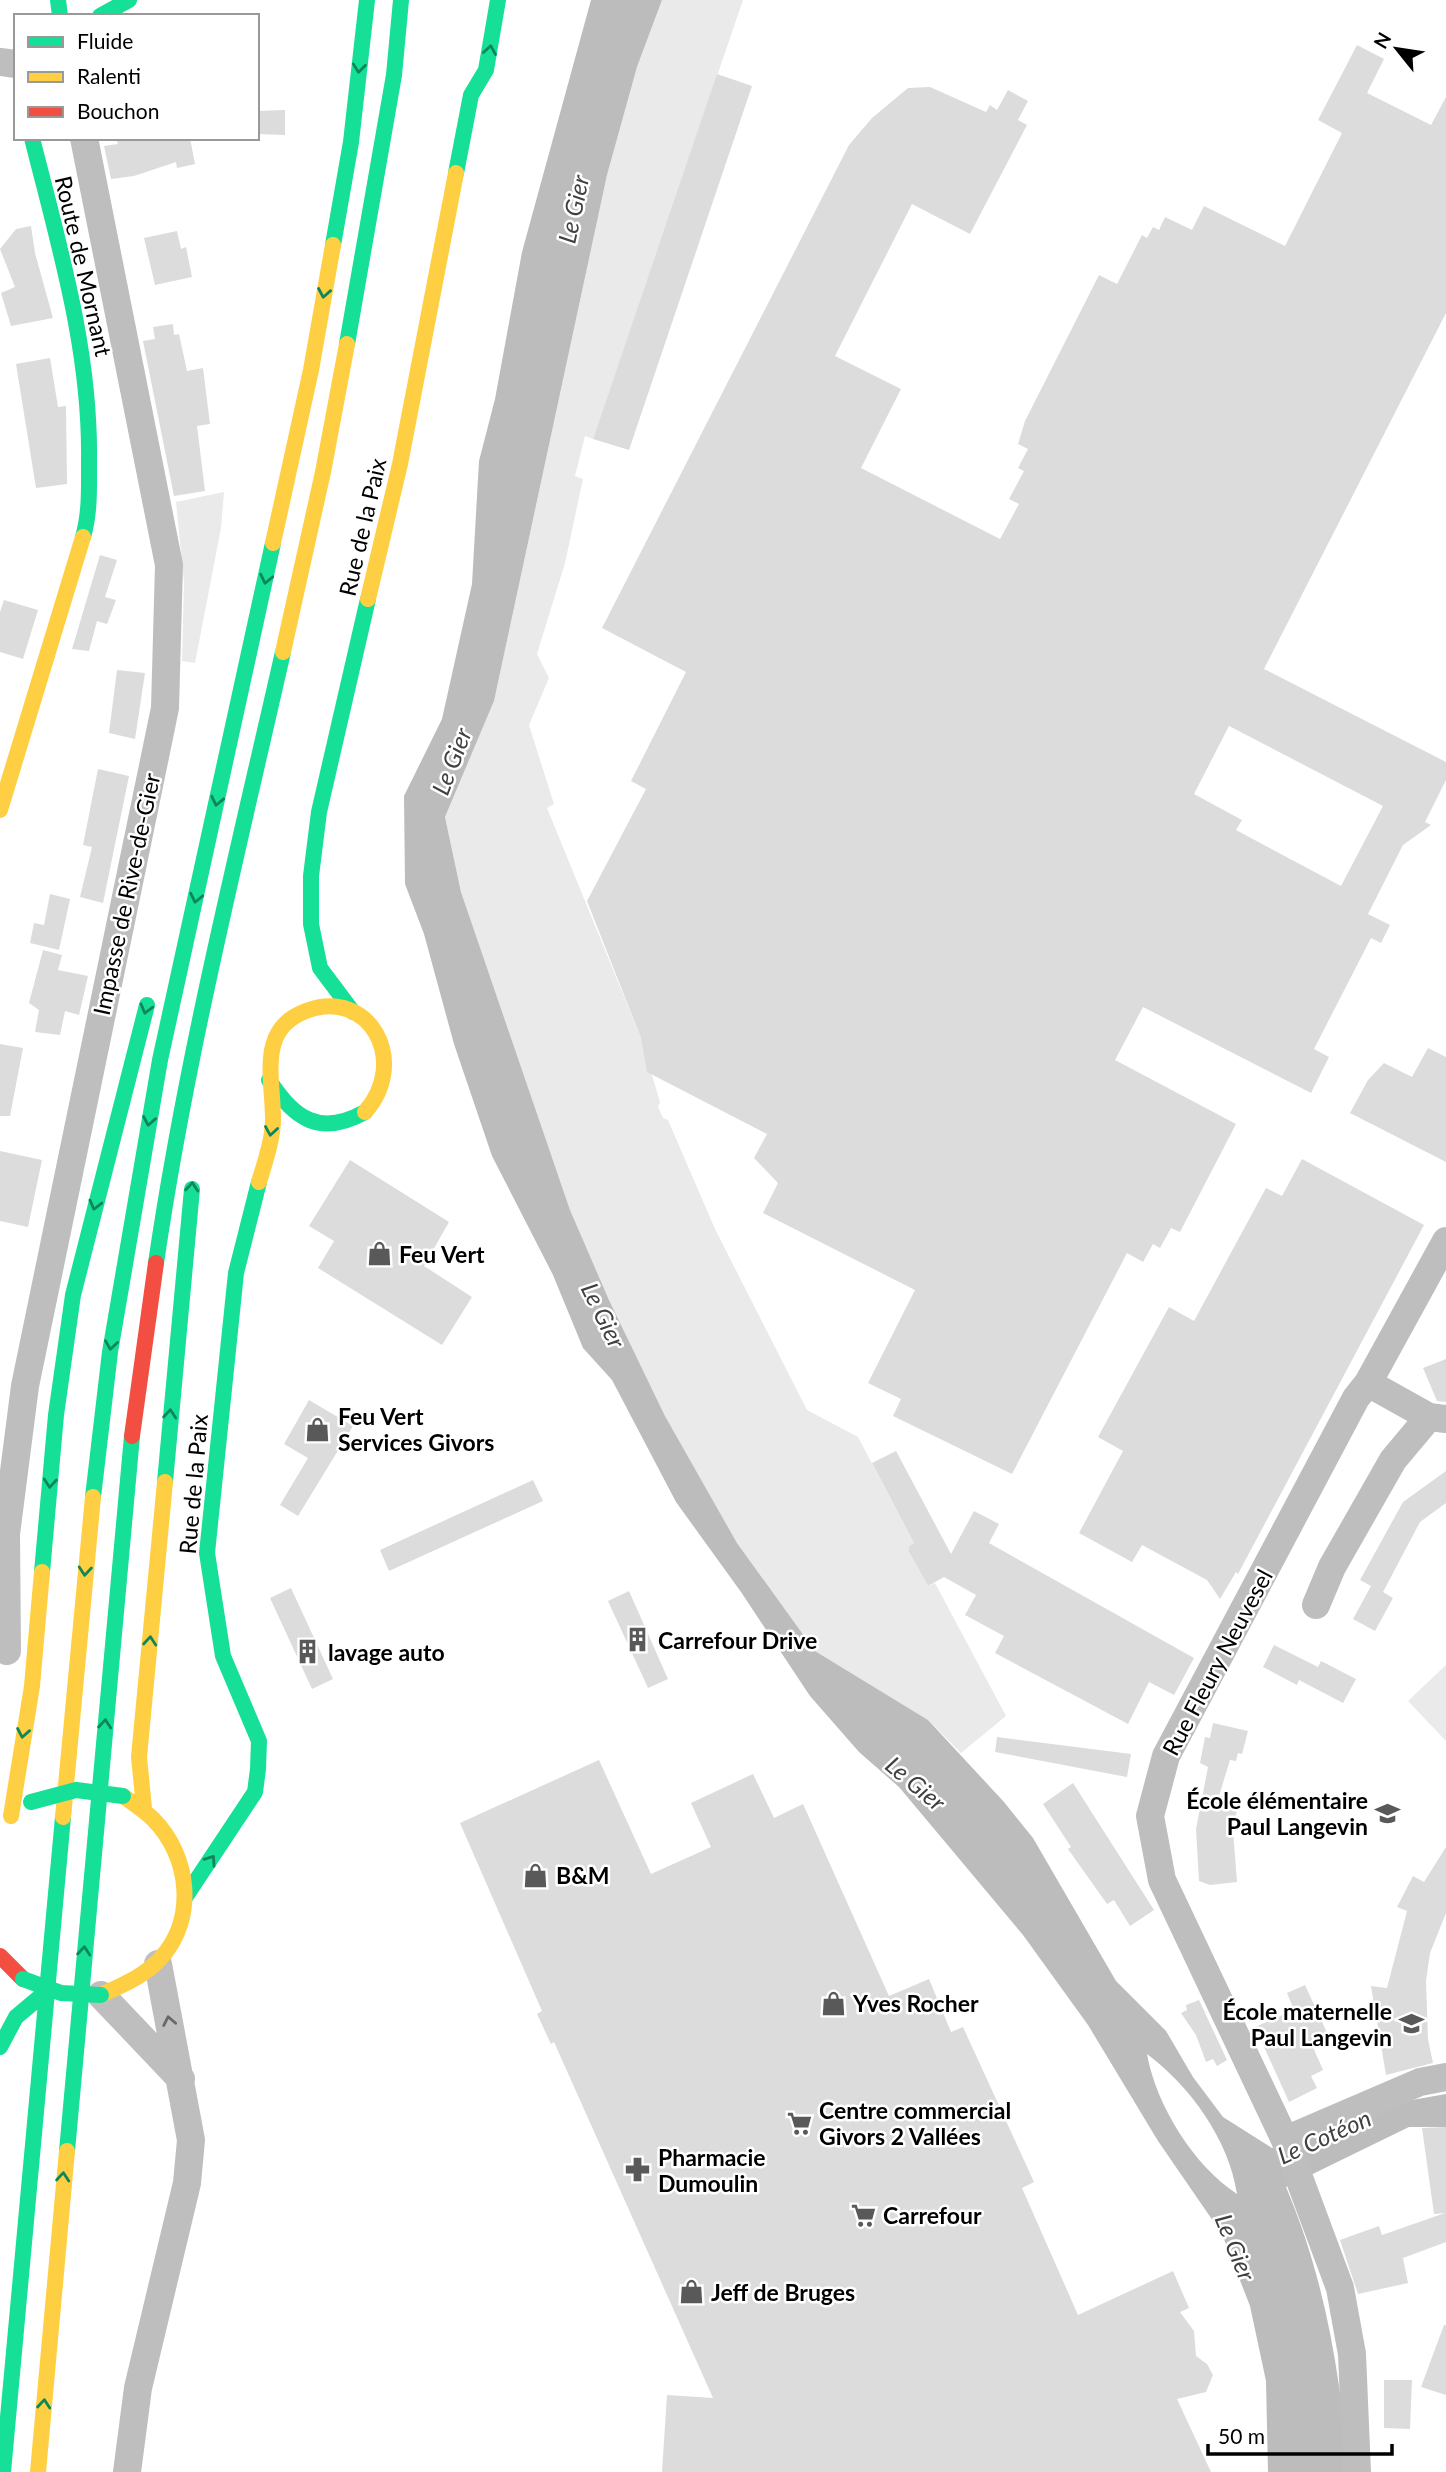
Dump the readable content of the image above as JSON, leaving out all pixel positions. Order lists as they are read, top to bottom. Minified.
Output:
{"streets":{"main road":["Route de Mornant","Rue de la Paix"],"street":["Impasse de Rive-de-Gier","Rue Fleury Neuvesel"]},"water":["Le Gier","Le Cotéon"],"places":{"shop":["Feu Vert","Feu Vert Services Givors","B&M","Yves Rocher","Jeff de Bruges"],"building":["Carrefour Drive","lavage auto"],"school or university":["École élémentaire Paul Langevin","École maternelle Paul Langevin"],"supermarket":["Centre commercial Givors 2 Vallées","Carrefour"],"pharmacy":["Pharmacie Dumoulin"]},"legend":["Fluide","Ralenti","Bouchon"],"scale_bar":"50 m","north":"top left"}
